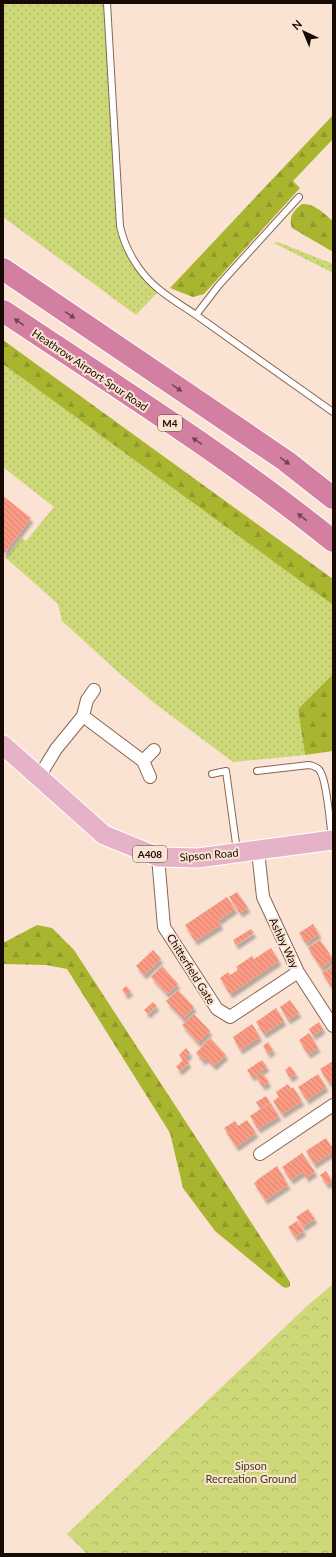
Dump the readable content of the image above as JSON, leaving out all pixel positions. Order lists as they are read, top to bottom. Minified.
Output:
{"streets":{"highway":["Heathrow Airport Spur Road","M4"],"main road":["A408","Sipson Road"],"street":["Ashby Way","Chitterfield Gate"]},"crossings":[["Sipson Road","Ashby Way"],["Sipson Road","Chitterfield Gate"],["Ashby Way","Chitterfield Gate"]],"parks":["Sipson Recreation Ground"],"north":"top left"}
